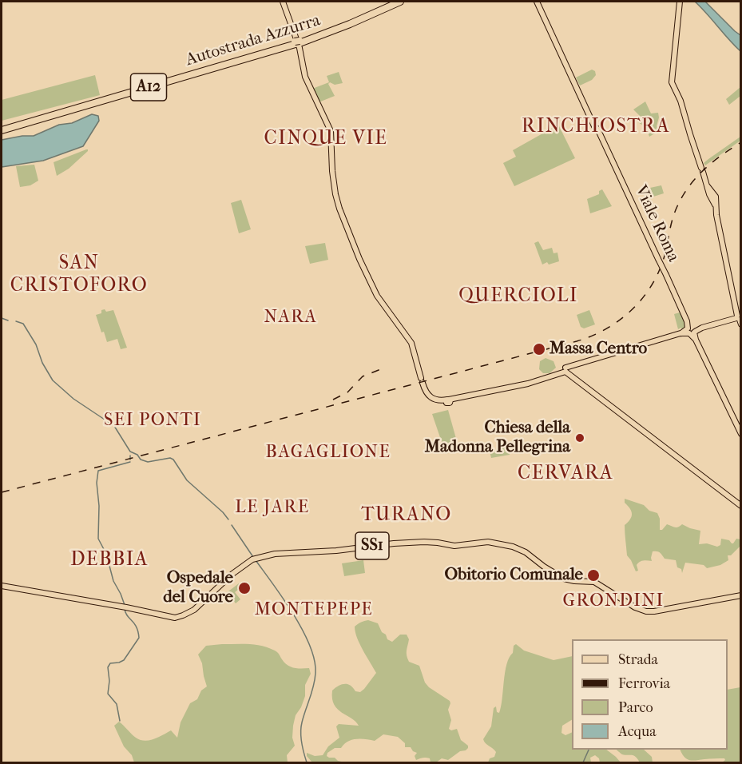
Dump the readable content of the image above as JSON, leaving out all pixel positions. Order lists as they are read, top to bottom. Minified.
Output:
{"streets":{"highway":["Autostrada Azzurra","A12"],"main road":["Viale Roma","SS1"]},"districts":["RINCHIOSTRA","CINQUE VIE","SAN CRISTOFORO","QUERCIOLI","NARA","SEI PONTI","BAGAGLIONE","CERVARA","LE JARE","TURANO","DEBBIA","GRONDINI","MONTEPEPE"],"places":["Massa Centro","Chiesa della Madonna Pellegrina","Obitorio Comunale","Ospedale del Cuore"],"legend":["Strada","Ferrovia","Parco","Acqua"]}
